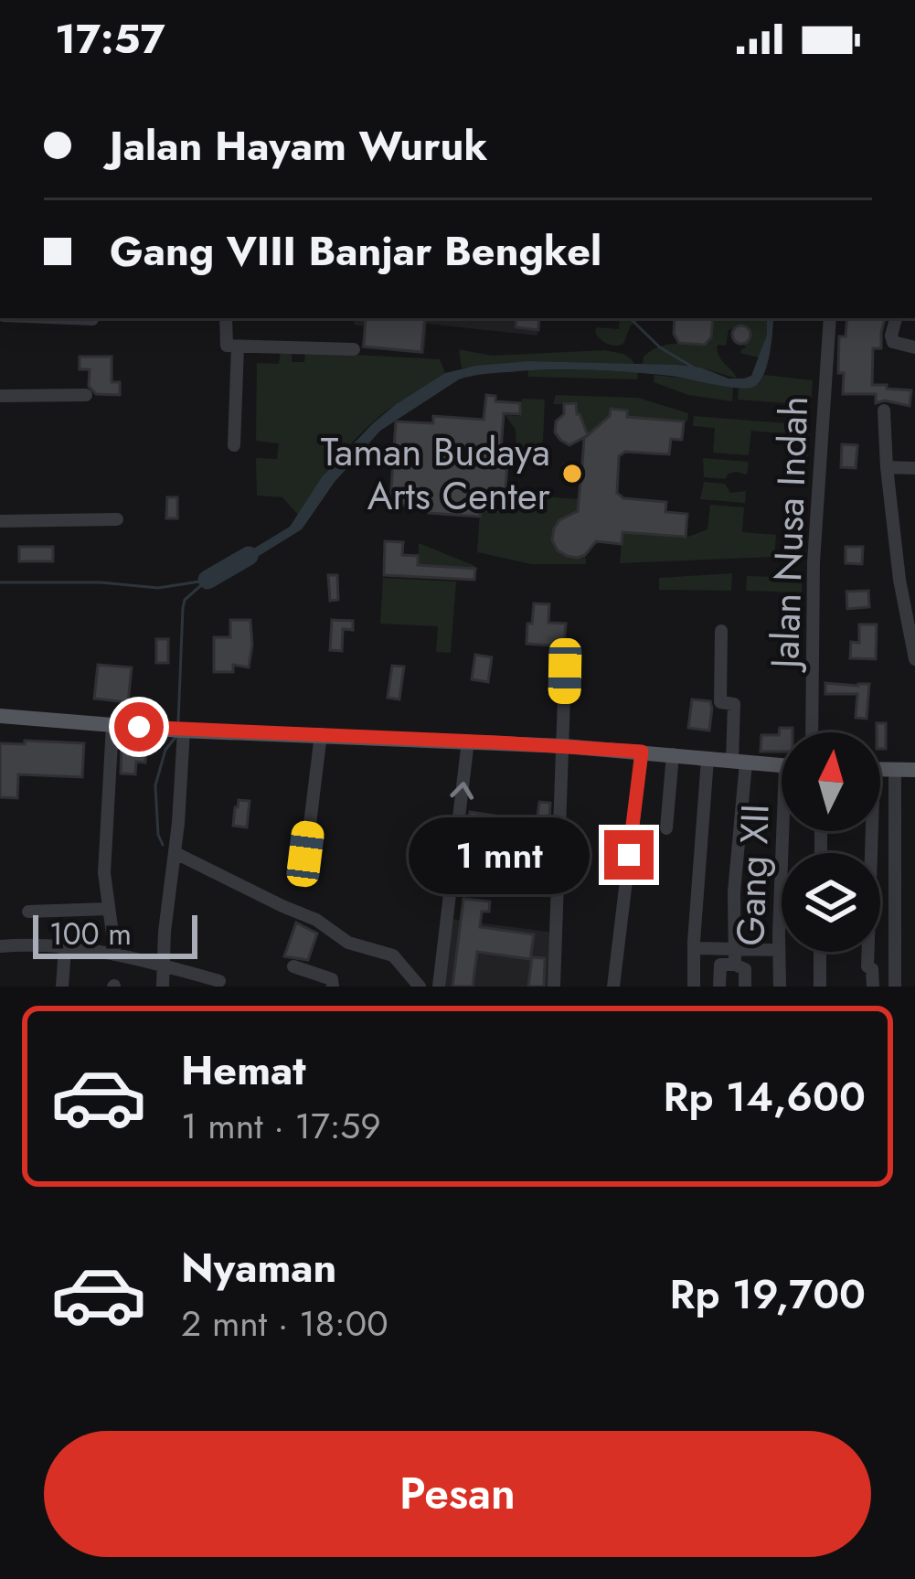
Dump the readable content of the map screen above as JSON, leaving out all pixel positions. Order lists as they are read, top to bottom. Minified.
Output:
{"streets":{"street":["Jalan Nusa Indah","Gang XII"]},"places":["Taman Budaya Arts Center"],"scale_bar":"100 m","north":"top","page":{"status":"17:57","banner":["Jalan Hayam Wuruk","Gang VIII Banjar Bengkel"],"bubble":"1 mnt","scale":"100 m","list":[{"name":"Hemat","note":"1 mnt · 17:59","value":"Rp 14,600"},{"name":"Nyaman","note":"2 mnt · 18:00","value":"Rp 19,700"}],"buttons":"Pesan"}}
